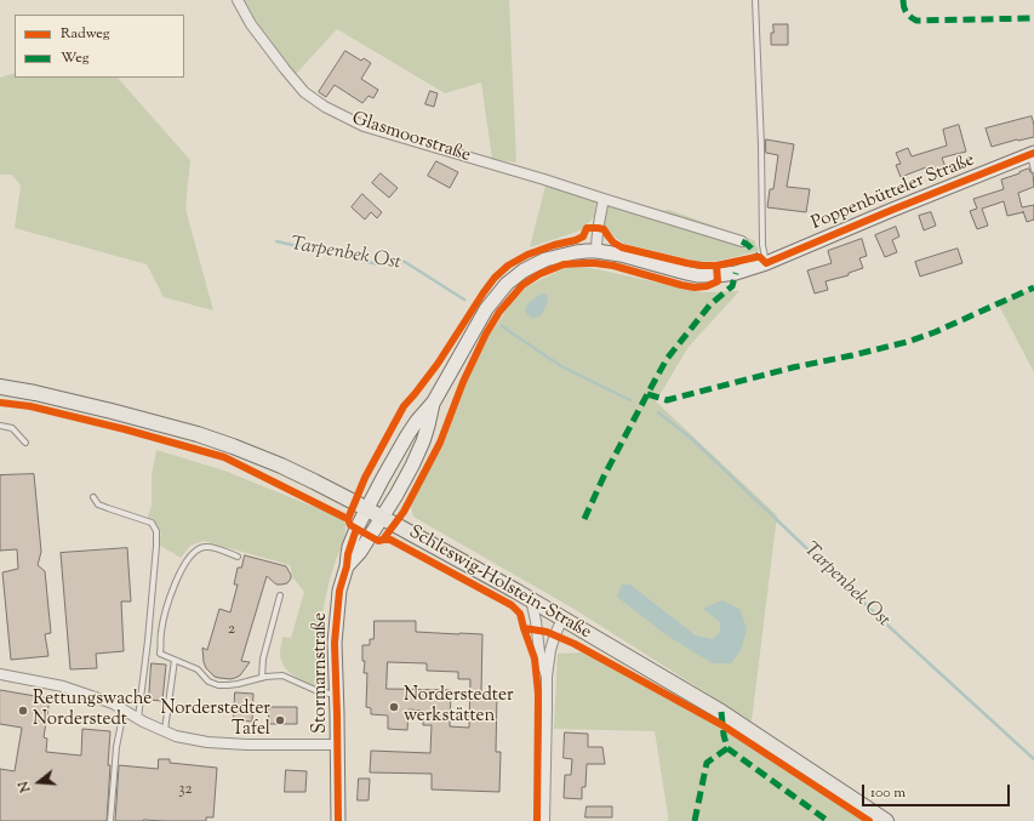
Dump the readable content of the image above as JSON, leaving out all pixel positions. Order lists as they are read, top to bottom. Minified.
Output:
{"streets":{"main road":["Poppenbütteler Straße","Schleswig-Holstein-Straße","Stormarnstraße"],"street":["Glasmoorstraße"]},"crossings":[["Poppenbütteler Straße","Schleswig-Holstein-Straße"],["Poppenbütteler Straße","Stormarnstraße"],["Schleswig-Holstein-Straße","Stormarnstraße"]],"water":["Tarpenbek Ost"],"places":["Norderstedter werkstätten","Rettungswache Norderstedt","Norderstedter Tafel"],"house_numbers":["2","32"],"legend":["Radweg","Weg"],"scale_bar":"100 m","north":"left"}
